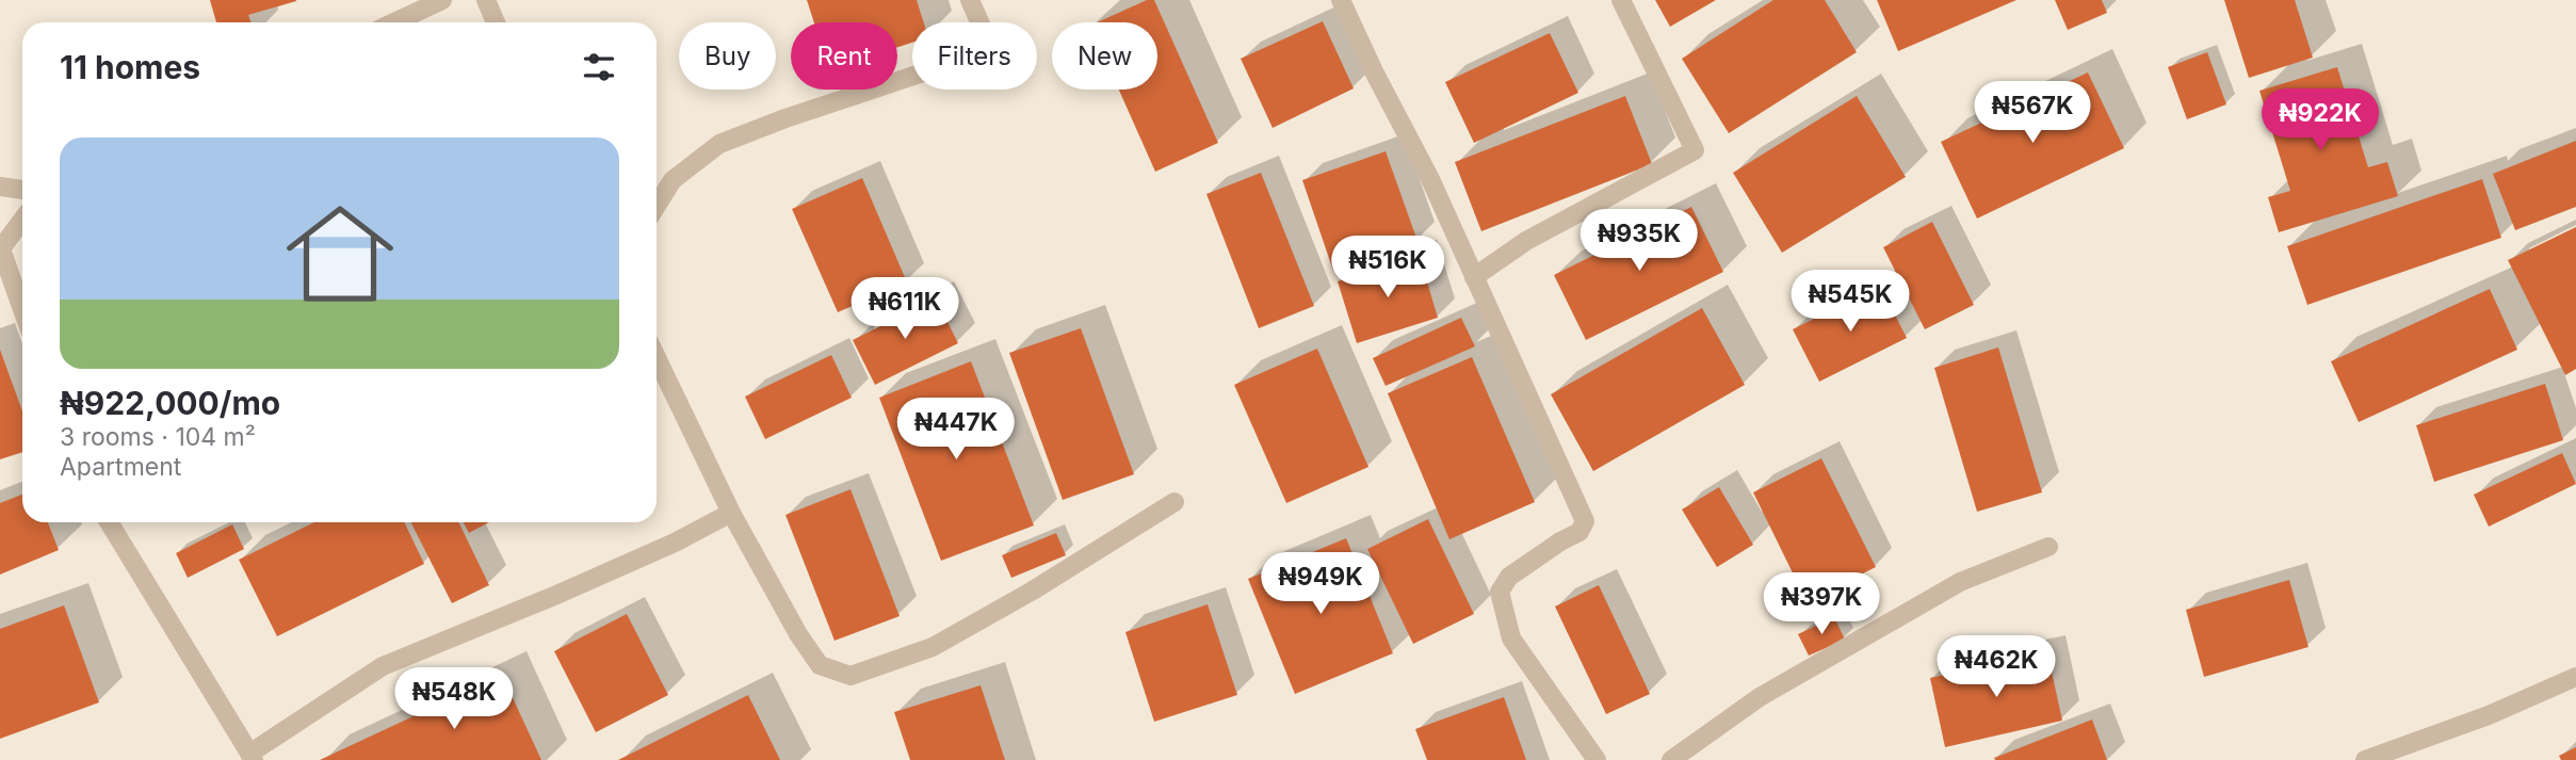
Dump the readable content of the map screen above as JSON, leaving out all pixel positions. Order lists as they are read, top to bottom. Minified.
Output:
{"page":{"chip":["Buy","Rent","Filters","New"],"heading":"11 homes","price":["₦567K","₦922K","₦935K","₦516K","₦545K","₦611K","₦447K","₦949K","₦397K","₦462K","₦548K"],"list":[{"name":"₦922,000/mo","note":"3 rooms · 104 m² · Apartment"}]}}
